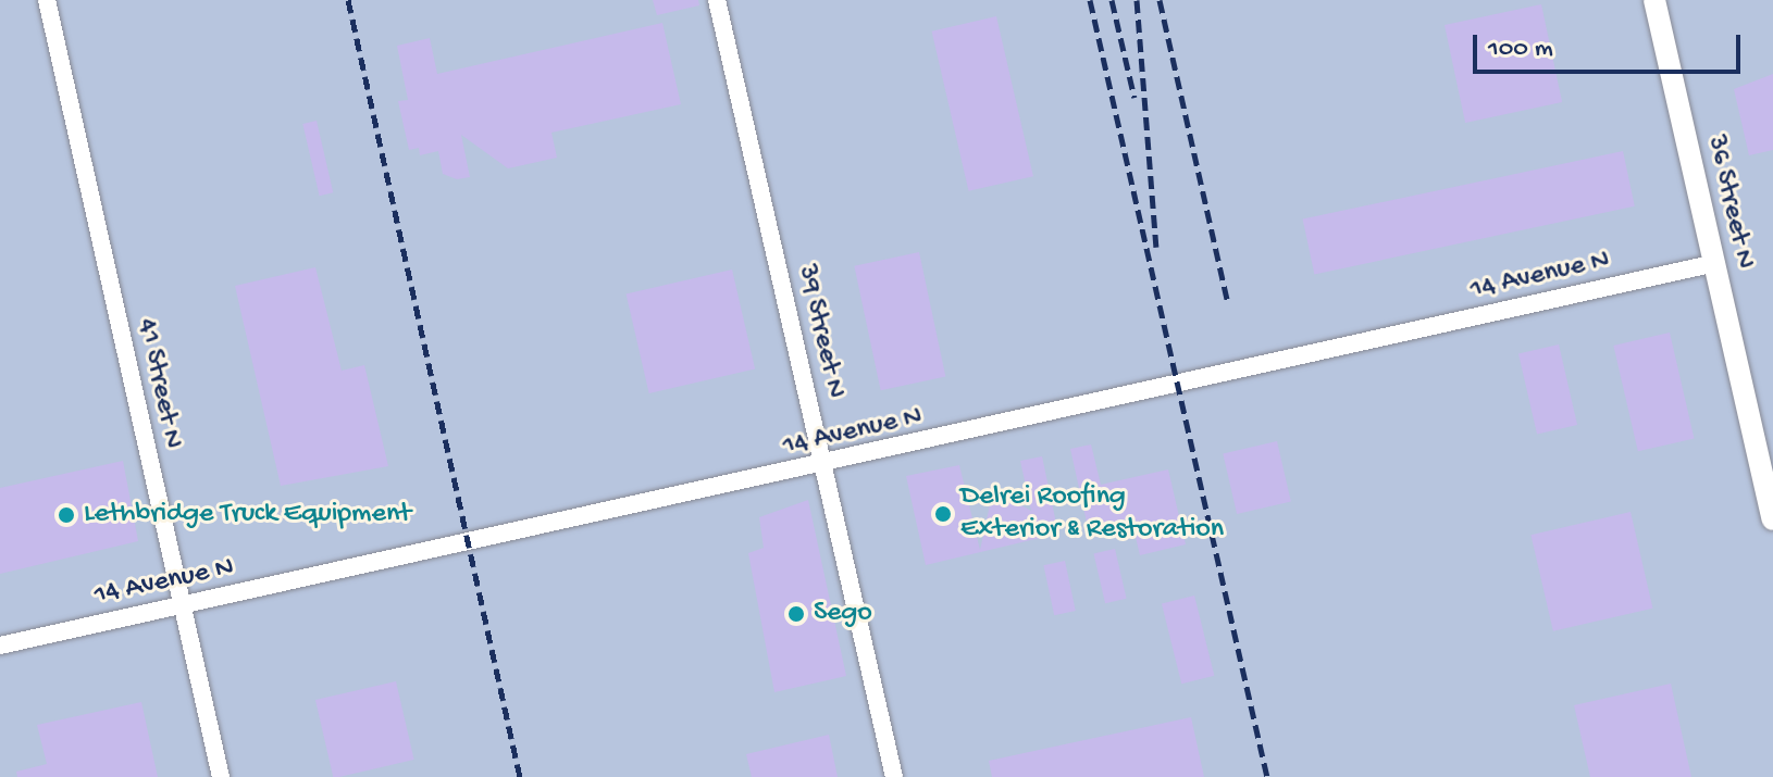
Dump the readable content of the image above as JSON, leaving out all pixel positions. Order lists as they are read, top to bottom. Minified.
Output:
{"streets":{"street":["36 Street N","14 Avenue N","39 Street N","41 Street N"]},"crossings":[["36 Street N","14 Avenue N"],["14 Avenue N","39 Street N"],["14 Avenue N","41 Street N"]],"places":["Delrei Roofing Exterior & Restoration","Lethbridge Truck Equipment","Sego"],"scale_bar":"100 m"}
